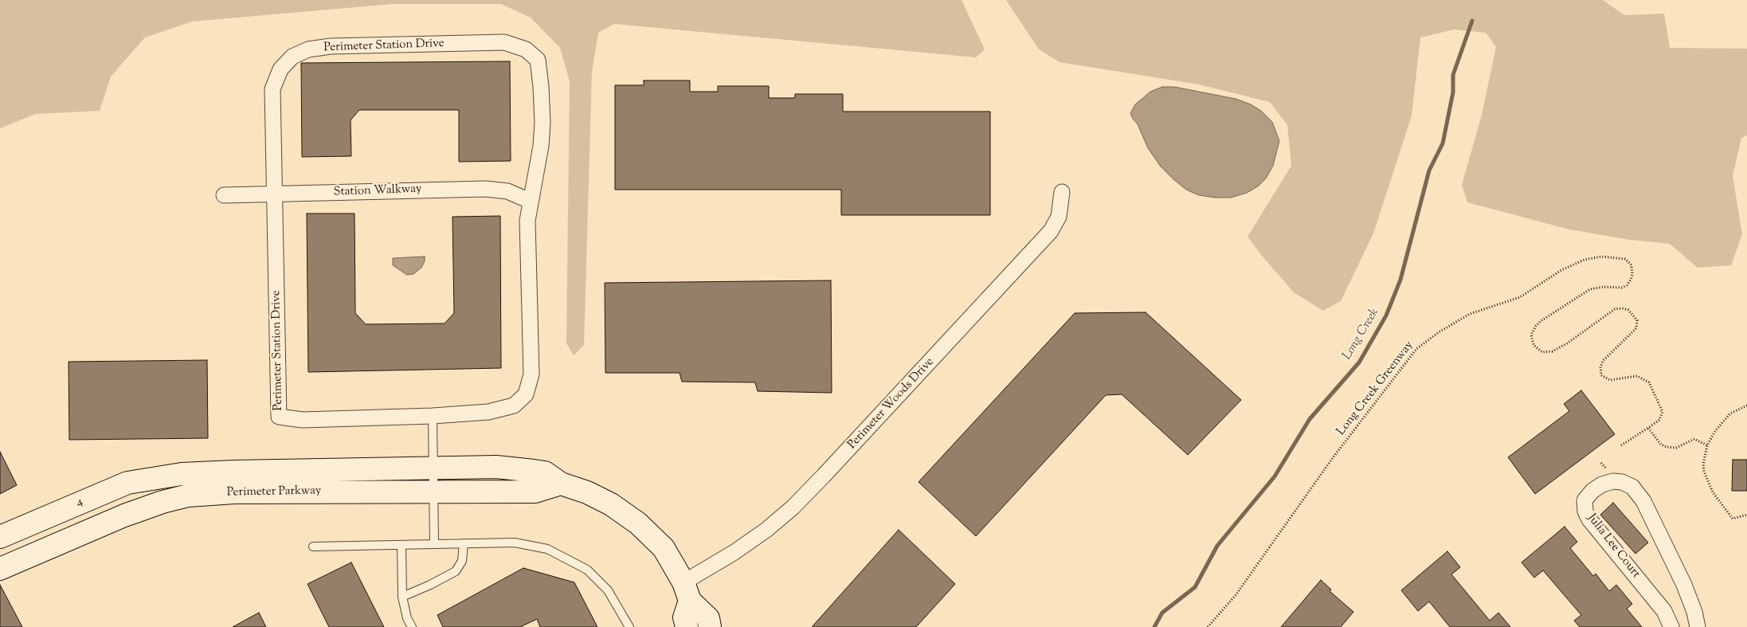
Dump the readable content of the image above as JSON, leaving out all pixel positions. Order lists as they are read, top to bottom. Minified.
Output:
{"streets":{"street":["Perimeter Station Drive","Station Walkway","Perimeter Woods Drive","Perimeter Parkway","4","Julia Lee Court"],"path":["Long Creek Greenway"]},"crossings":[["Perimeter Station Drive","Station Walkway"],["Perimeter Woods Drive","Perimeter Parkway"],["Perimeter Parkway","4"]],"water":["Long Creek"]}
